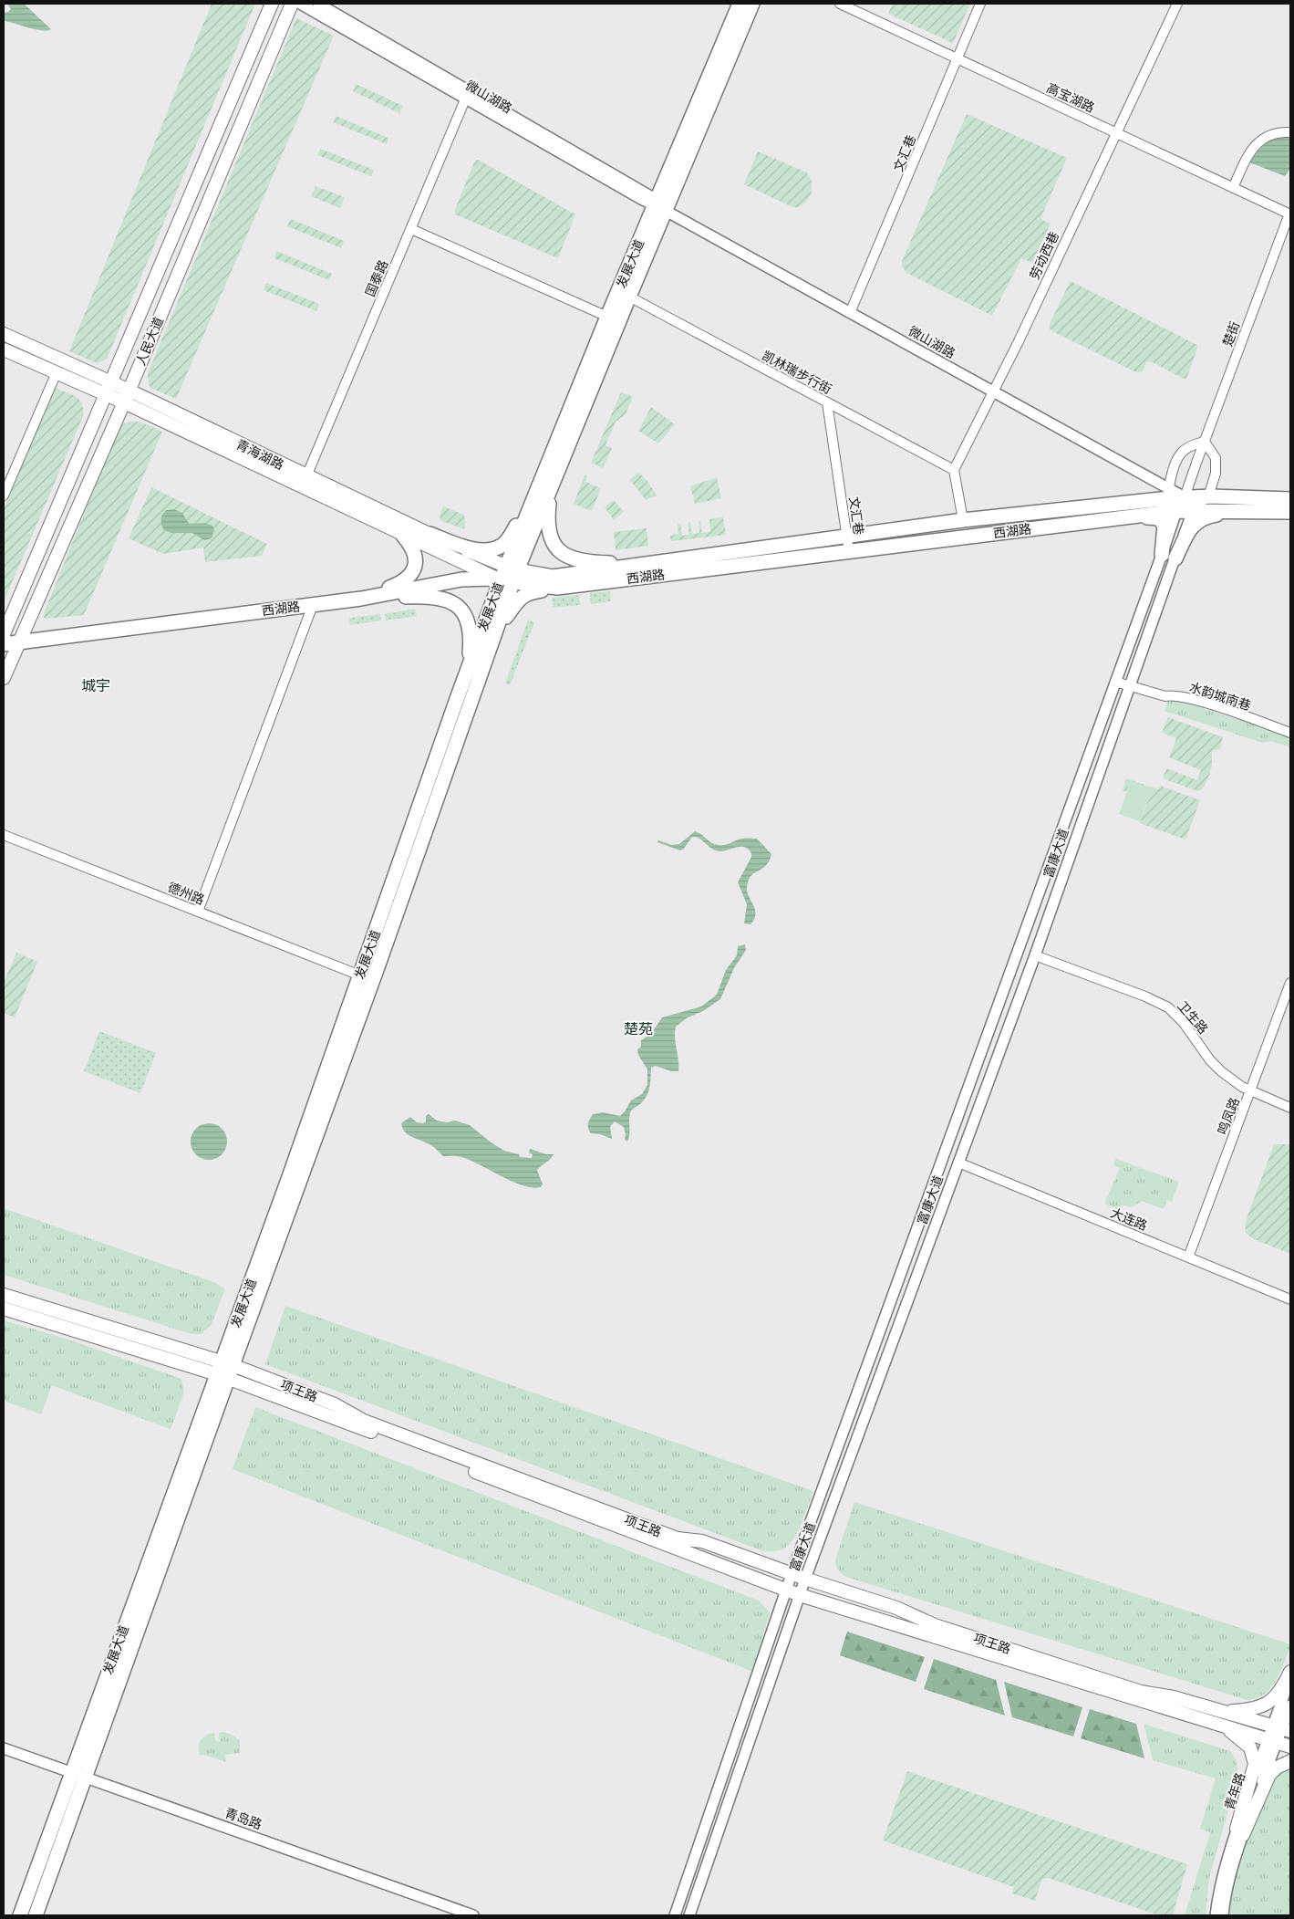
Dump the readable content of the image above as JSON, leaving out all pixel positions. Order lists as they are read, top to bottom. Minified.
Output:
{"streets":{"main road":["发展大道","人民大道","青海湖路","西湖路","项王路"],"street":["微山湖路","高宝湖路","文汇巷","劳动西巷","国泰路","楚街","凯林瑞步行街","水韵城南巷","富康大道","德州路","卫生路","鸣凤路","大连路","青年路","青岛路"]},"crossings":[["微山湖路","文汇巷"],["微山湖路","劳动西巷"],["微山湖路","发展大道"],["微山湖路","国泰路"],["微山湖路","西湖路"],["高宝湖路","文汇巷"],["高宝湖路","劳动西巷"],["高宝湖路","楚街"],["文汇巷","凯林瑞步行街"],["文汇巷","西湖路"],["劳动西巷","凯林瑞步行街"],["发展大道","凯林瑞步行街"],["发展大道","青海湖路"],["发展大道","西湖路"],["发展大道","德州路"],["发展大道","项王路"],["发展大道","青岛路"],["国泰路","青海湖路"],["楚街","西湖路"],["人民大道","青海湖路"],["人民大道","西湖路"],["青海湖路","西湖路"],["西湖路","富康大道"],["水韵城南巷","富康大道"],["富康大道","卫生路"],["富康大道","大连路"],["富康大道","项王路"],["卫生路","鸣凤路"],["鸣凤路","大连路"],["项王路","青年路"]],"districts":["城宇","楚苑"]}
